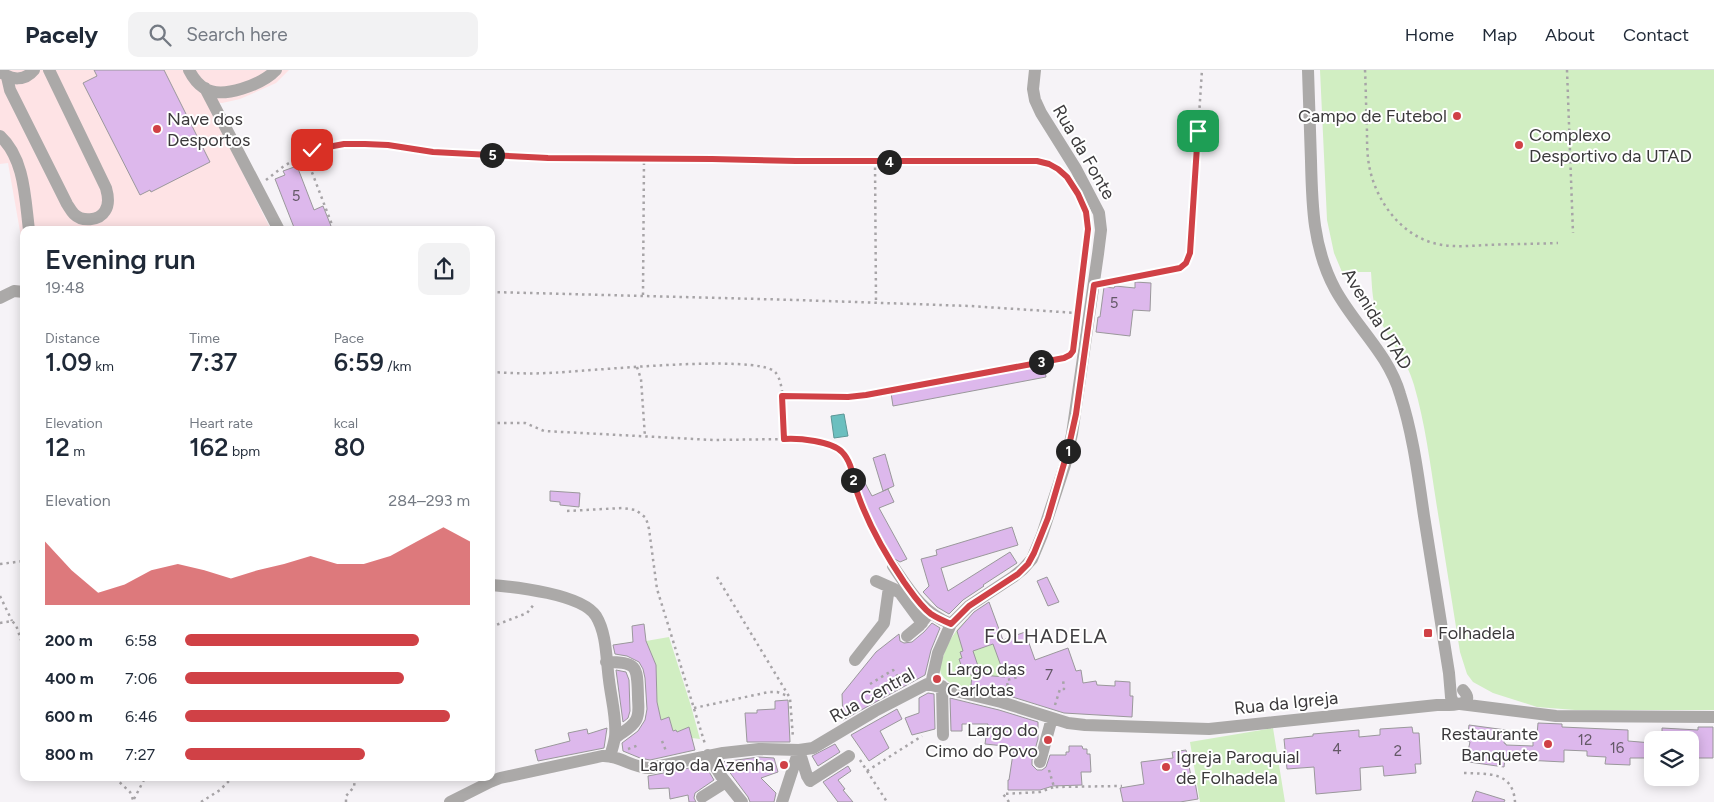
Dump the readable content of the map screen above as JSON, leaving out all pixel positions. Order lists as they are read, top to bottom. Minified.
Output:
{"streets":{"street":["Rua da Fonte","Avenida UTAD","Rua Central","Rua da Igreja"]},"crossings":[["Avenida UTAD","Rua da Igreja"]],"districts":["FOLHADELA"],"places":{"other":["Campo de Futebol","Nave dos Desportos","Complexo Desportivo da UTAD","Largo das Carlotas","Largo do Cimo do Povo","Restaurante Banquete","Largo da Azenha","Igreja Paroquial de Folhadela"],"transit":["Folhadela"]},"house_numbers":["5","5","7","12","16","4","2"],"page":{"header":"Pacely","search":"Search here","nav":["Home","Map","About","Contact"],"pins":["5","4","3","1","2"],"heading":["Evening run","19:48"],"stats":[["Distance","1.09 km"],["Time","7:37"],["Pace","6:59 /km"],["Elevation","12 m"],["Heart rate","162 bpm"],["kcal","80"]],"chart":["Elevation","284–293 m"],"list":[{"name":"200 m","note":"6:58"},{"name":"400 m","note":"7:06"},{"name":"600 m","note":"6:46"},{"name":"800 m","note":"7:27"}]}}
